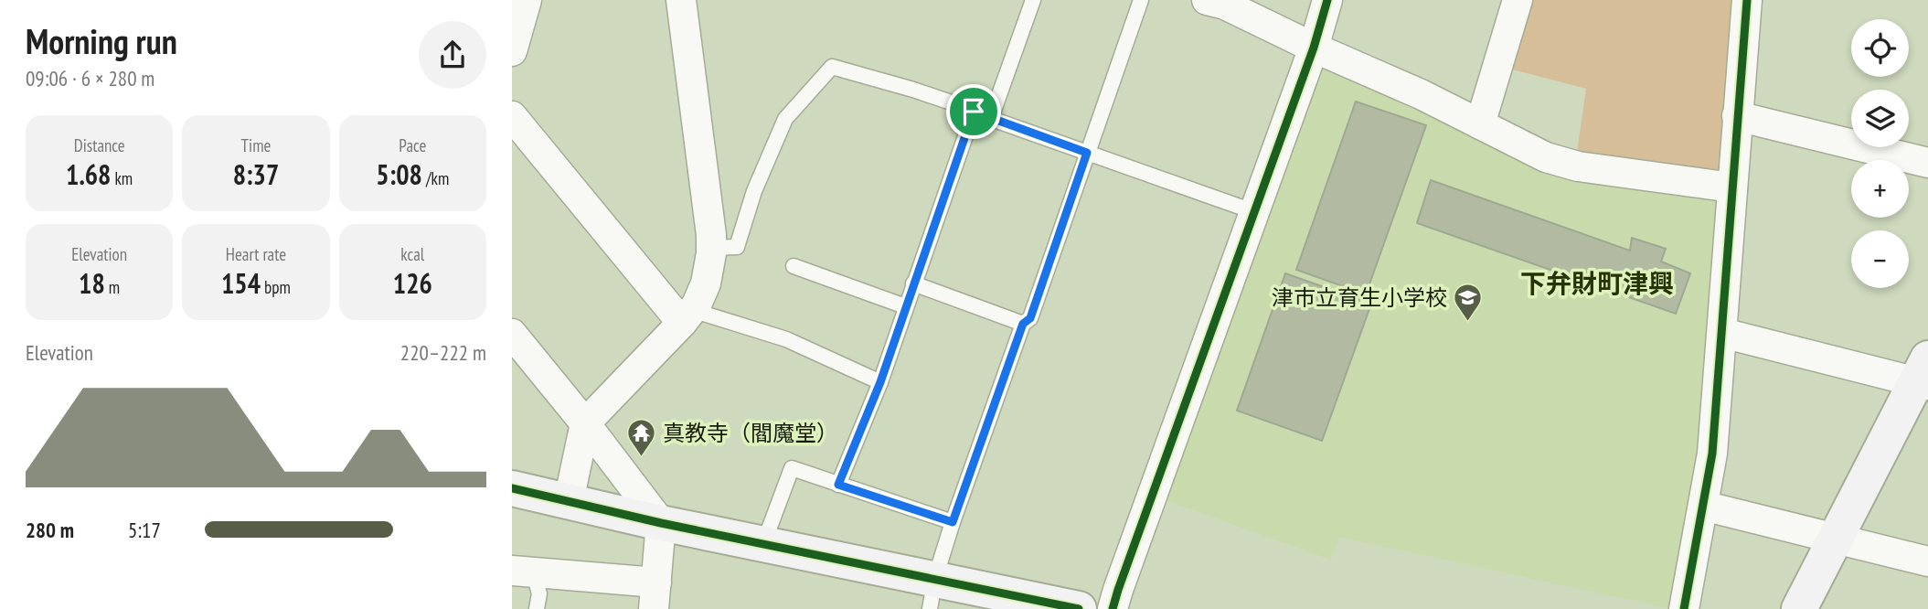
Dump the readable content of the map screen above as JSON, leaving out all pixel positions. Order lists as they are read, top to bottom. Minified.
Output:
{"districts":["下弁財町津興"],"places":{"school or university":["津市立育生小学校"],"temple":["真教寺（閻魔堂）"]},"page":{"heading":["Morning run","09:06 · 6 × 280 m"],"map_buttons":["+","−"],"stats":[["Distance","1.68 km"],["Time","8:37"],["Pace","5:08 /km"],["Elevation","18 m"],["Heart rate","154 bpm"],["kcal","126"]],"chart":["Elevation","220–222 m"],"list":[{"name":"280 m","note":"5:17"}]}}
